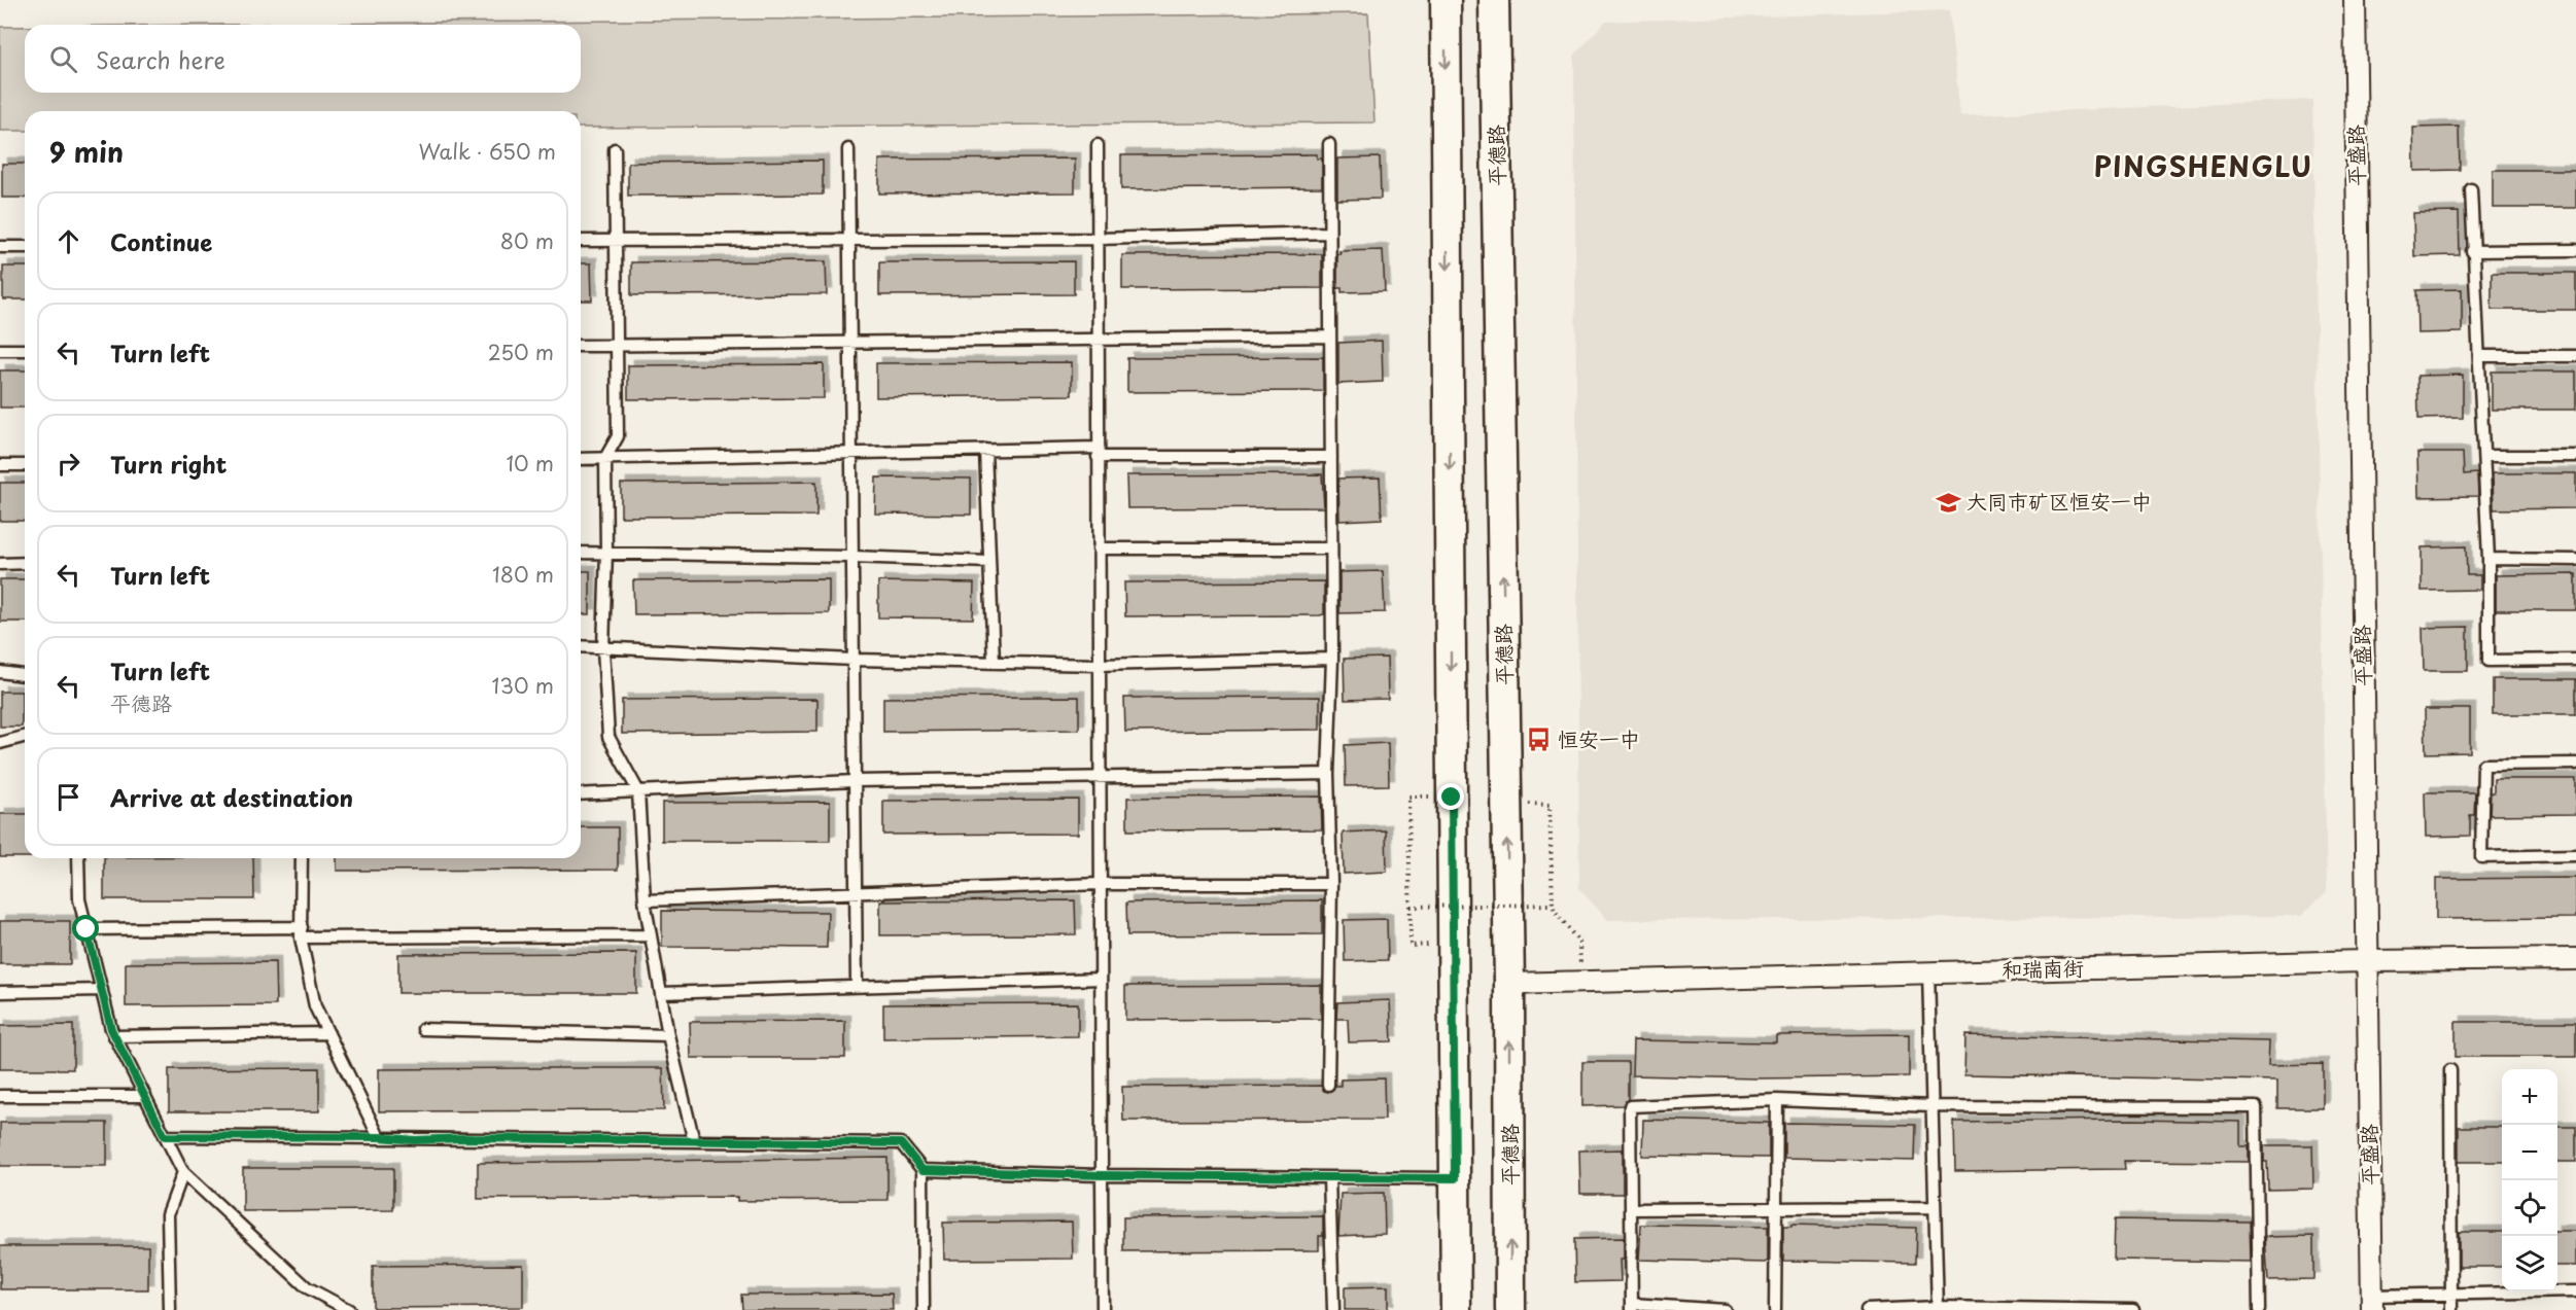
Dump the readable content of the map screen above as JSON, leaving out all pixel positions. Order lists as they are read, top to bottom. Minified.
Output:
{"streets":{"main road":["平德路"],"street":["平盛路","和瑞南街"]},"crossings":[["平德路","和瑞南街"],["平盛路","和瑞南街"]],"districts":["PINGSHENGLU"],"places":{"school or university":["大同市矿区恒安一中"],"bus stop":["恒安一中"]},"page":{"search":"Search here","heading":["9 min","Walk · 650 m"],"list":[["Continue","80 m"],["Turn left","250 m"],["Turn right","10 m"],["Turn left","180 m"],["Turn left","平德路","130 m"],"Arrive at destination"],"map_buttons":["+","−"]}}
